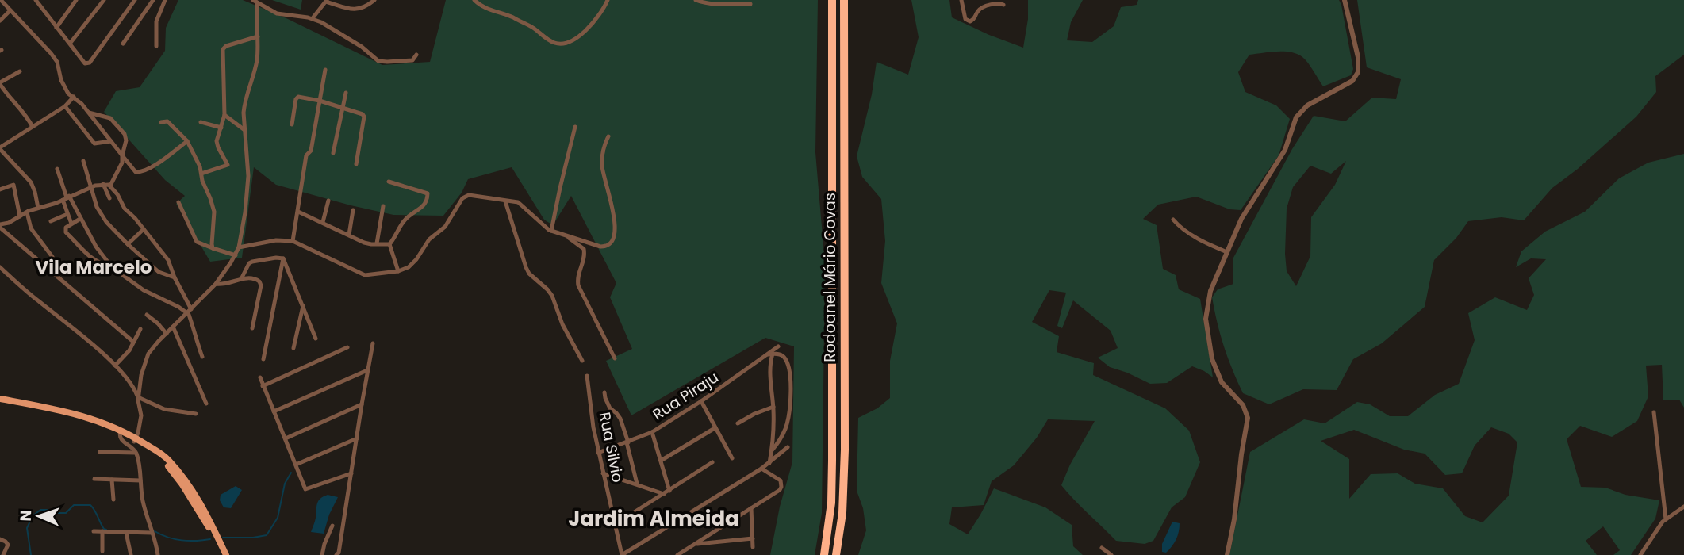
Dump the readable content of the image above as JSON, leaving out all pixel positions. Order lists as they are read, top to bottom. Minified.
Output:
{"streets":{"highway":["Rodoanel Mário Covas"],"street":["Rua Piraju","Rua Silvio"]},"crossings":[["Rua Piraju","Rua Silvio"]],"districts":["Vila Marcelo","Jardim Almeida"],"north":"left"}
